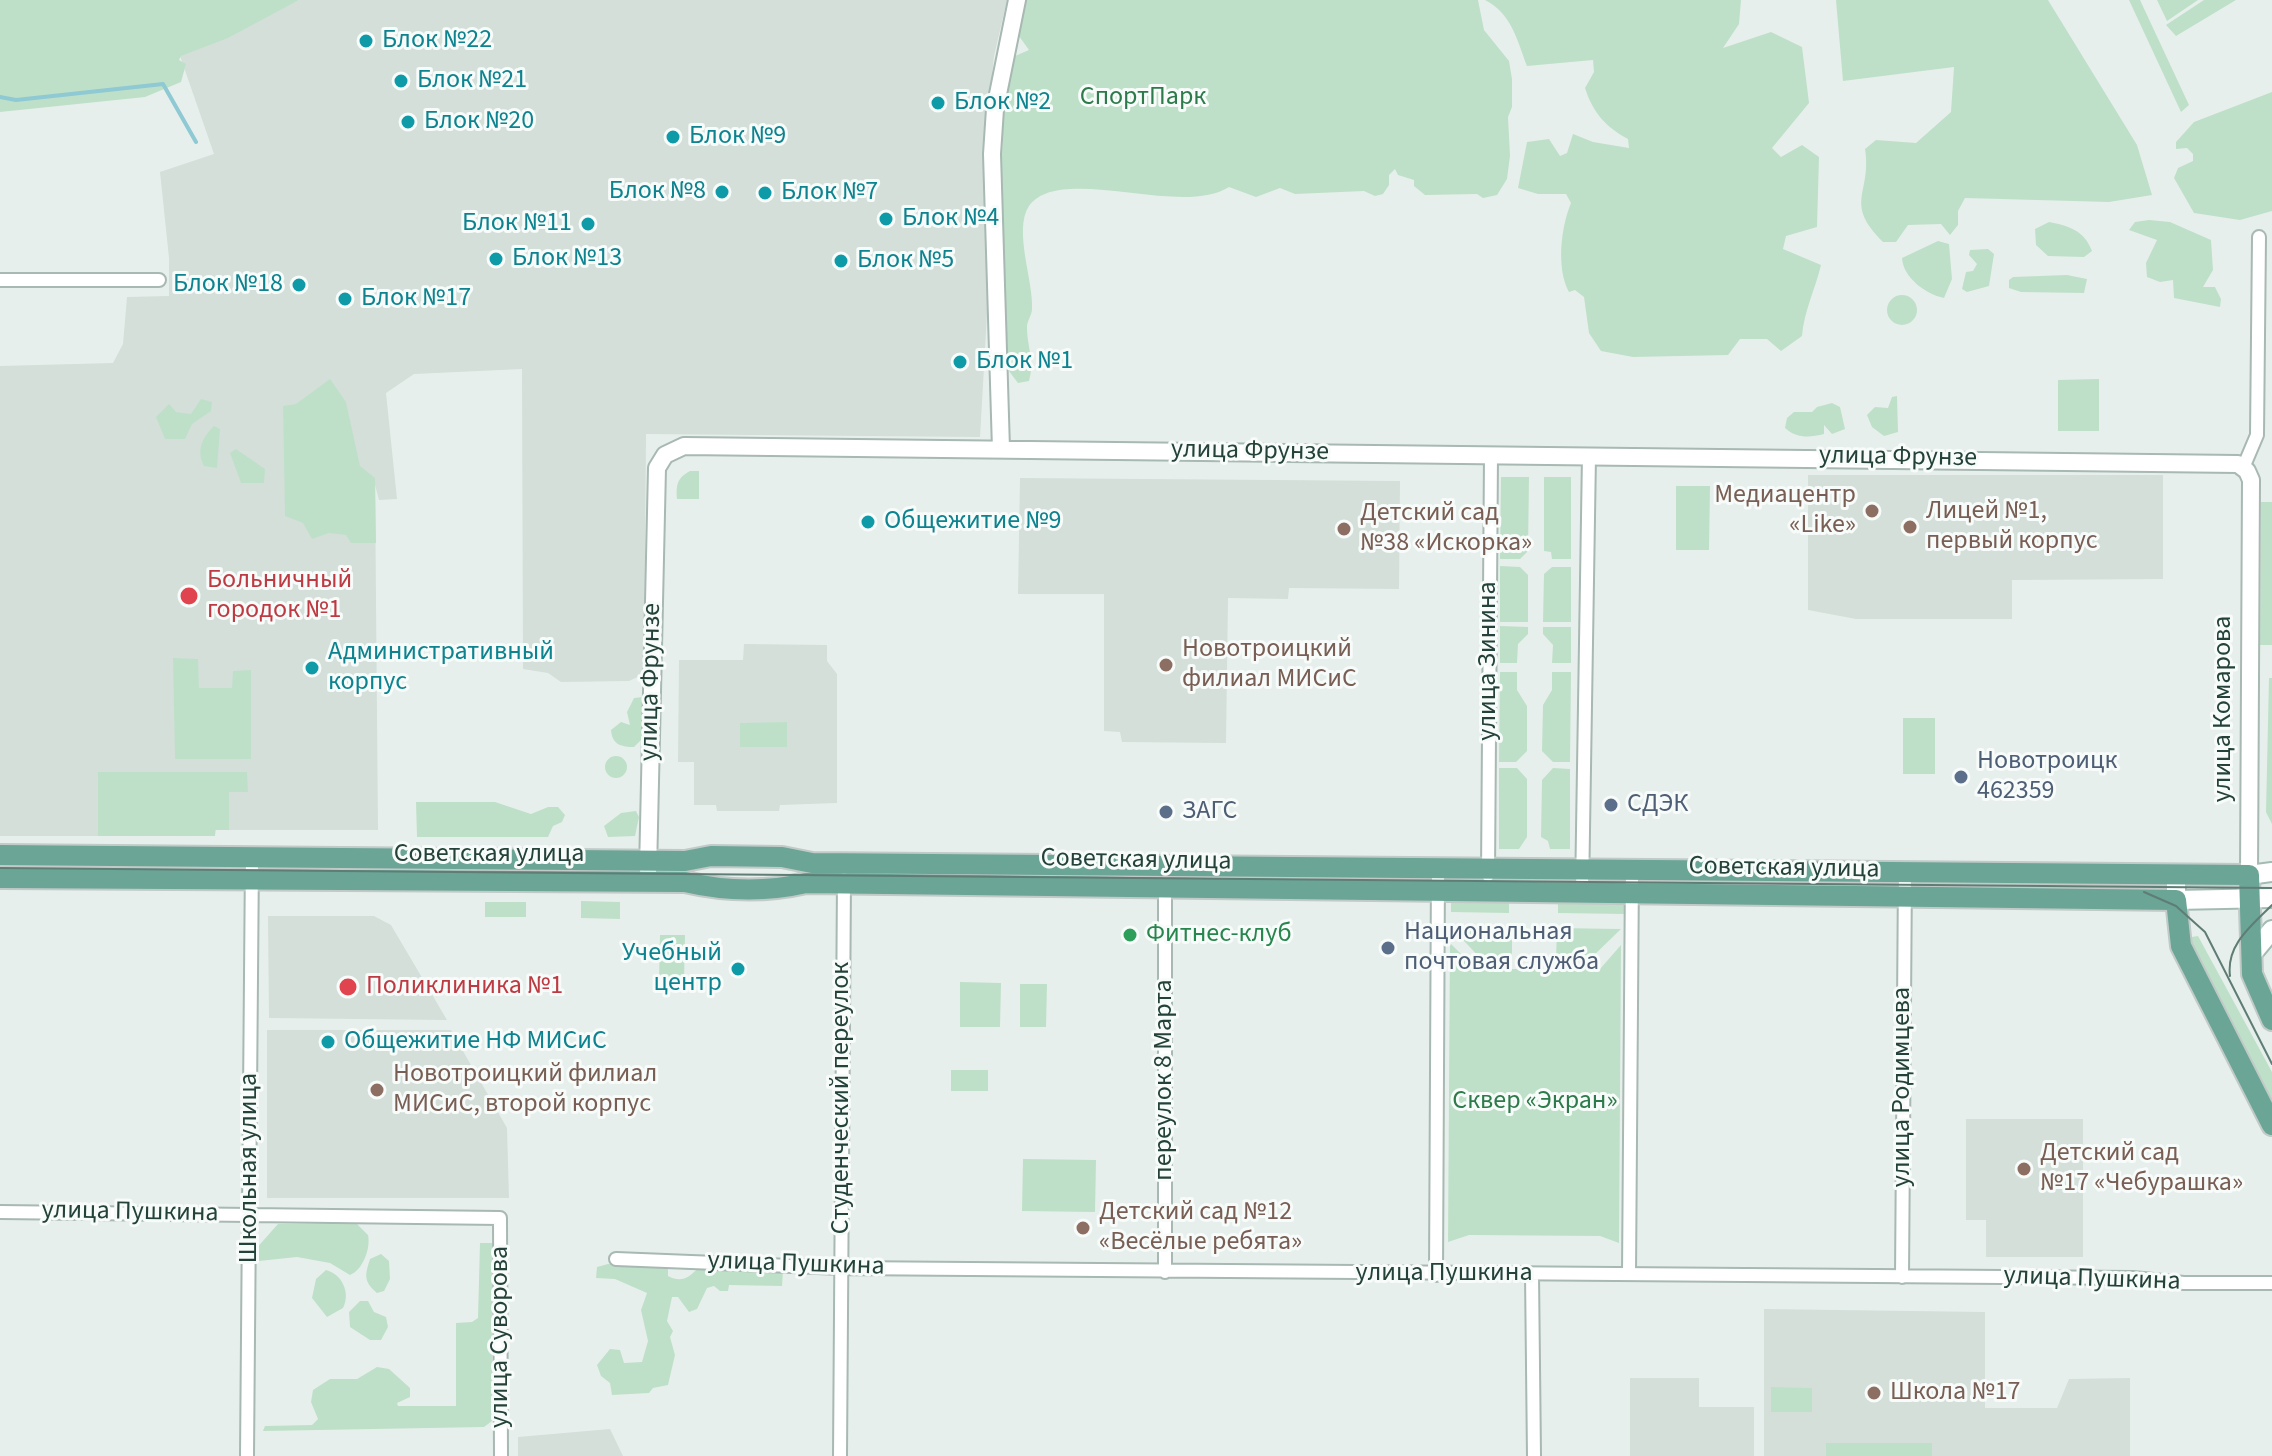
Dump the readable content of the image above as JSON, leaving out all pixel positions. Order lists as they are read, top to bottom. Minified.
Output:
{"streets":{"main road":["улица Комарова","Советская улица"],"street":["улица Фрунзе","улица Зинина","переулок 8 Марта","улица Родимцева","Студенческий переулок","Школьная улица","улица Пушкина","улица Суворова"]},"crossings":[["улица Фрунзе","улица Зинина"],["улица Фрунзе","улица Комарова"],["улица Фрунзе","Советская улица"],["улица Зинина","Советская улица"],["улица Комарова","Советская улица"],["Советская улица","переулок 8 Марта"],["Советская улица","улица Родимцева"],["Советская улица","Студенческий переулок"],["Советская улица","Школьная улица"],["переулок 8 Марта","улица Пушкина"],["улица Родимцева","улица Пушкина"],["Студенческий переулок","улица Пушкина"],["Школьная улица","улица Пушкина"],["улица Пушкина","улица Суворова"]],"parks":["СпортПарк","Сквер «Экран»"],"places":["Блок №22","Блок №21","Блок №2","Блок №20","Блок №9","Блок №8","Блок №7","Блок №4","Блок №11","Блок №13","Блок №5","Блок №18","Блок №17","Блок №1","Медиацентр «Like»","Общежитие №9","Лицей №1, первый корпус","Детский сад №38 «Искорка»","Больничный городок №1","Новотроицкий филиал МИСиС","Административный корпус","Новотроицк 462359","СДЭК","ЗАГС","Фитнес-клуб","Национальная почтовая служба","Учебный центр","Поликлиника №1","Общежитие НФ МИСиС","Новотроицкий филиал МИСиС, второй корпус","Детский сад №17 «Чебурашка»","Детский сад №12 «Весёлые ребята»","Школа №17"]}
